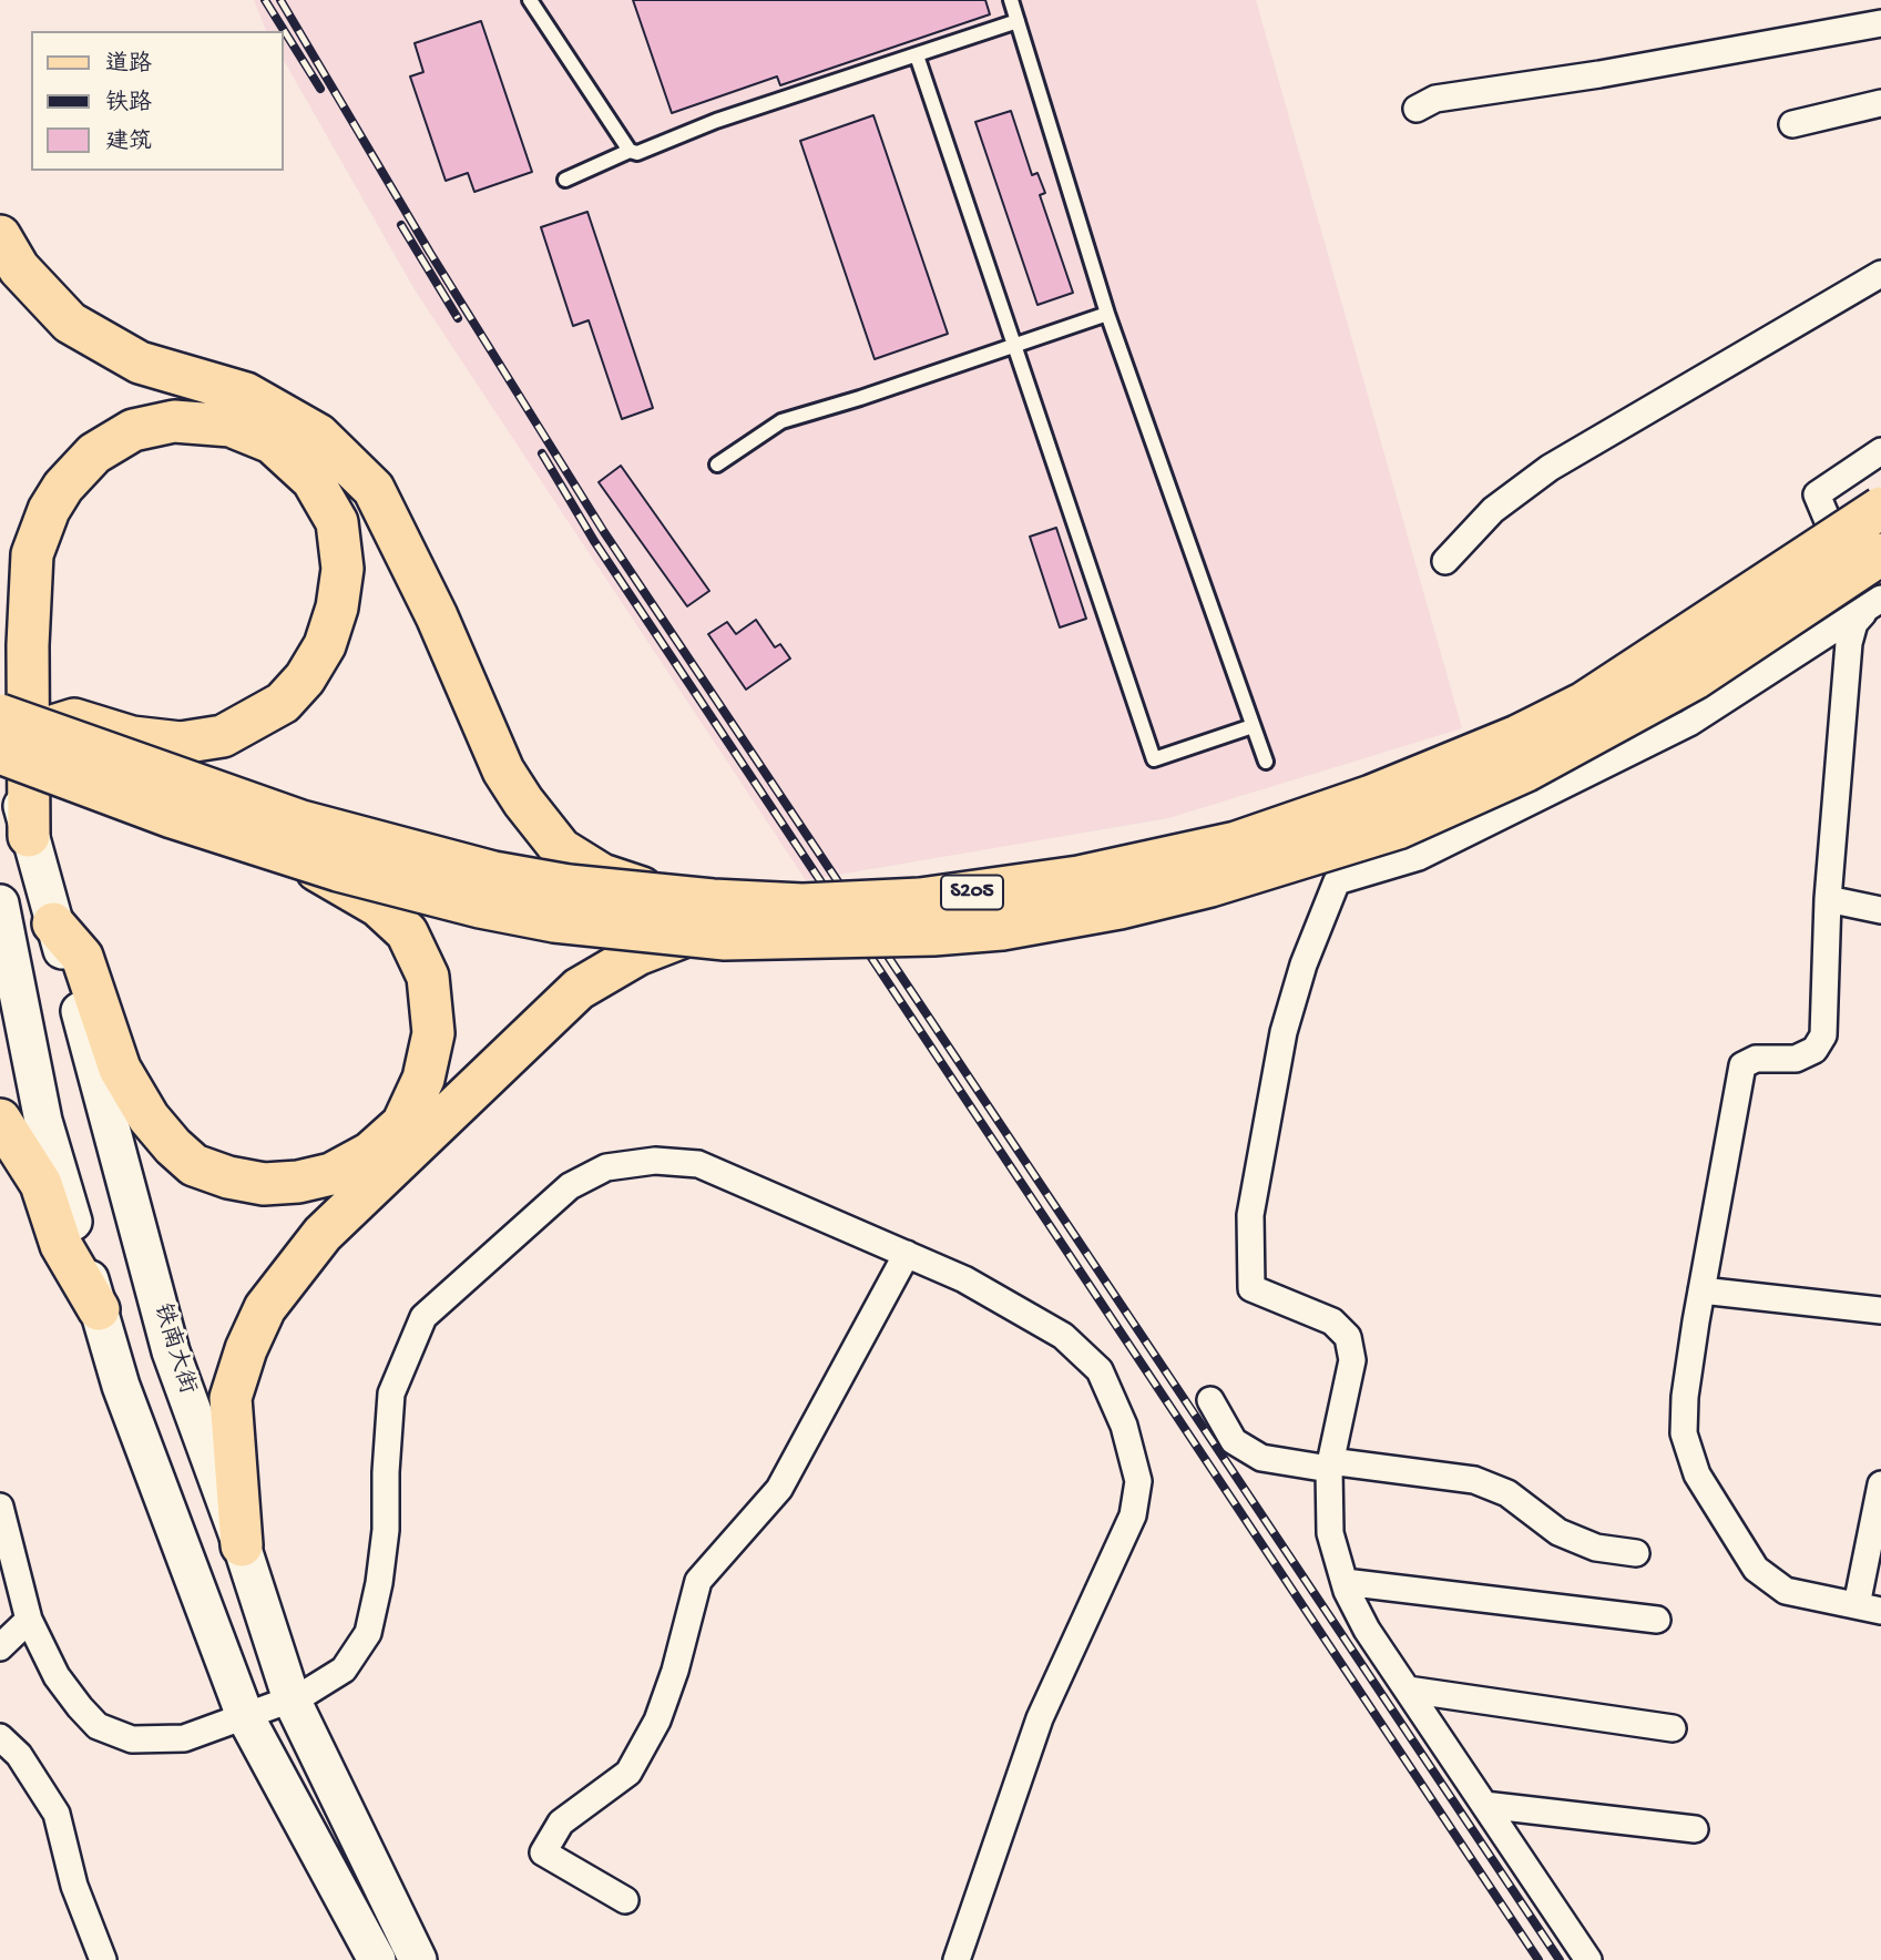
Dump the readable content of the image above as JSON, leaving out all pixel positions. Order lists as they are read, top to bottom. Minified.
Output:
{"streets":{"main road":["S205","铁南大街"]},"crossings":[["S205","铁南大街"]],"legend":["道路","铁路","建筑"]}
